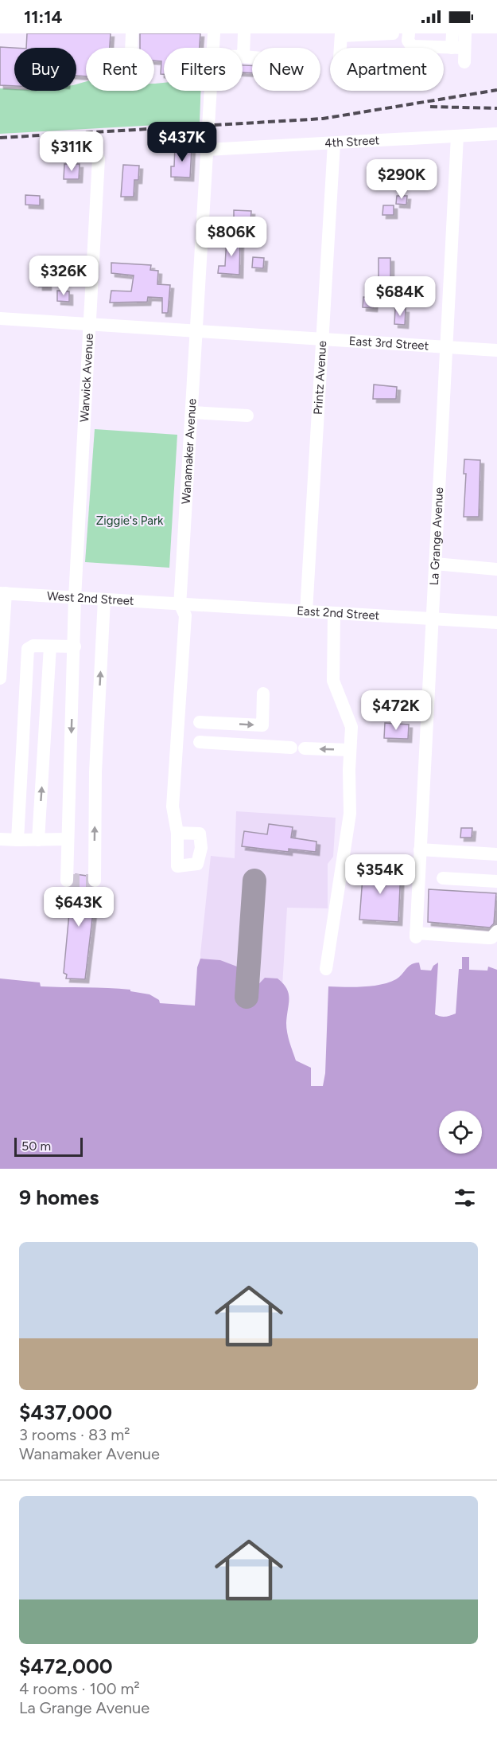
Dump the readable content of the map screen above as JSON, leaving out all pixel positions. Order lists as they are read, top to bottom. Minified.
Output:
{"streets":{"street":["4th Street","East 3rd Street","Printz Avenue","Warwick Avenue","Wanamaker Avenue","La Grange Avenue","West 2nd Street","East 2nd Street"]},"crossings":[["4th Street","Printz Avenue"],["4th Street","Wanamaker Avenue"],["4th Street","La Grange Avenue"],["East 3rd Street","Printz Avenue"],["East 3rd Street","Warwick Avenue"],["East 3rd Street","Wanamaker Avenue"],["East 3rd Street","La Grange Avenue"],["Printz Avenue","East 2nd Street"],["Warwick Avenue","West 2nd Street"],["Wanamaker Avenue","West 2nd Street"],["Wanamaker Avenue","East 2nd Street"],["La Grange Avenue","East 2nd Street"],["West 2nd Street","East 2nd Street"]],"parks":["Ziggie's Park"],"scale_bar":"50 m","page":{"status":"11:14","chip":["Buy","Rent","Filters","New","Apartment"],"price":["$437K","$311K","$290K","$806K","$326K","$684K","$472K","$354K","$643K"],"scale":"50 m","heading":"9 homes","list":[{"name":"$437,000","note":"3 rooms · 83 m² · Wanamaker Avenue"},{"name":"$472,000","note":"4 rooms · 100 m² · La Grange Avenue"}]}}
